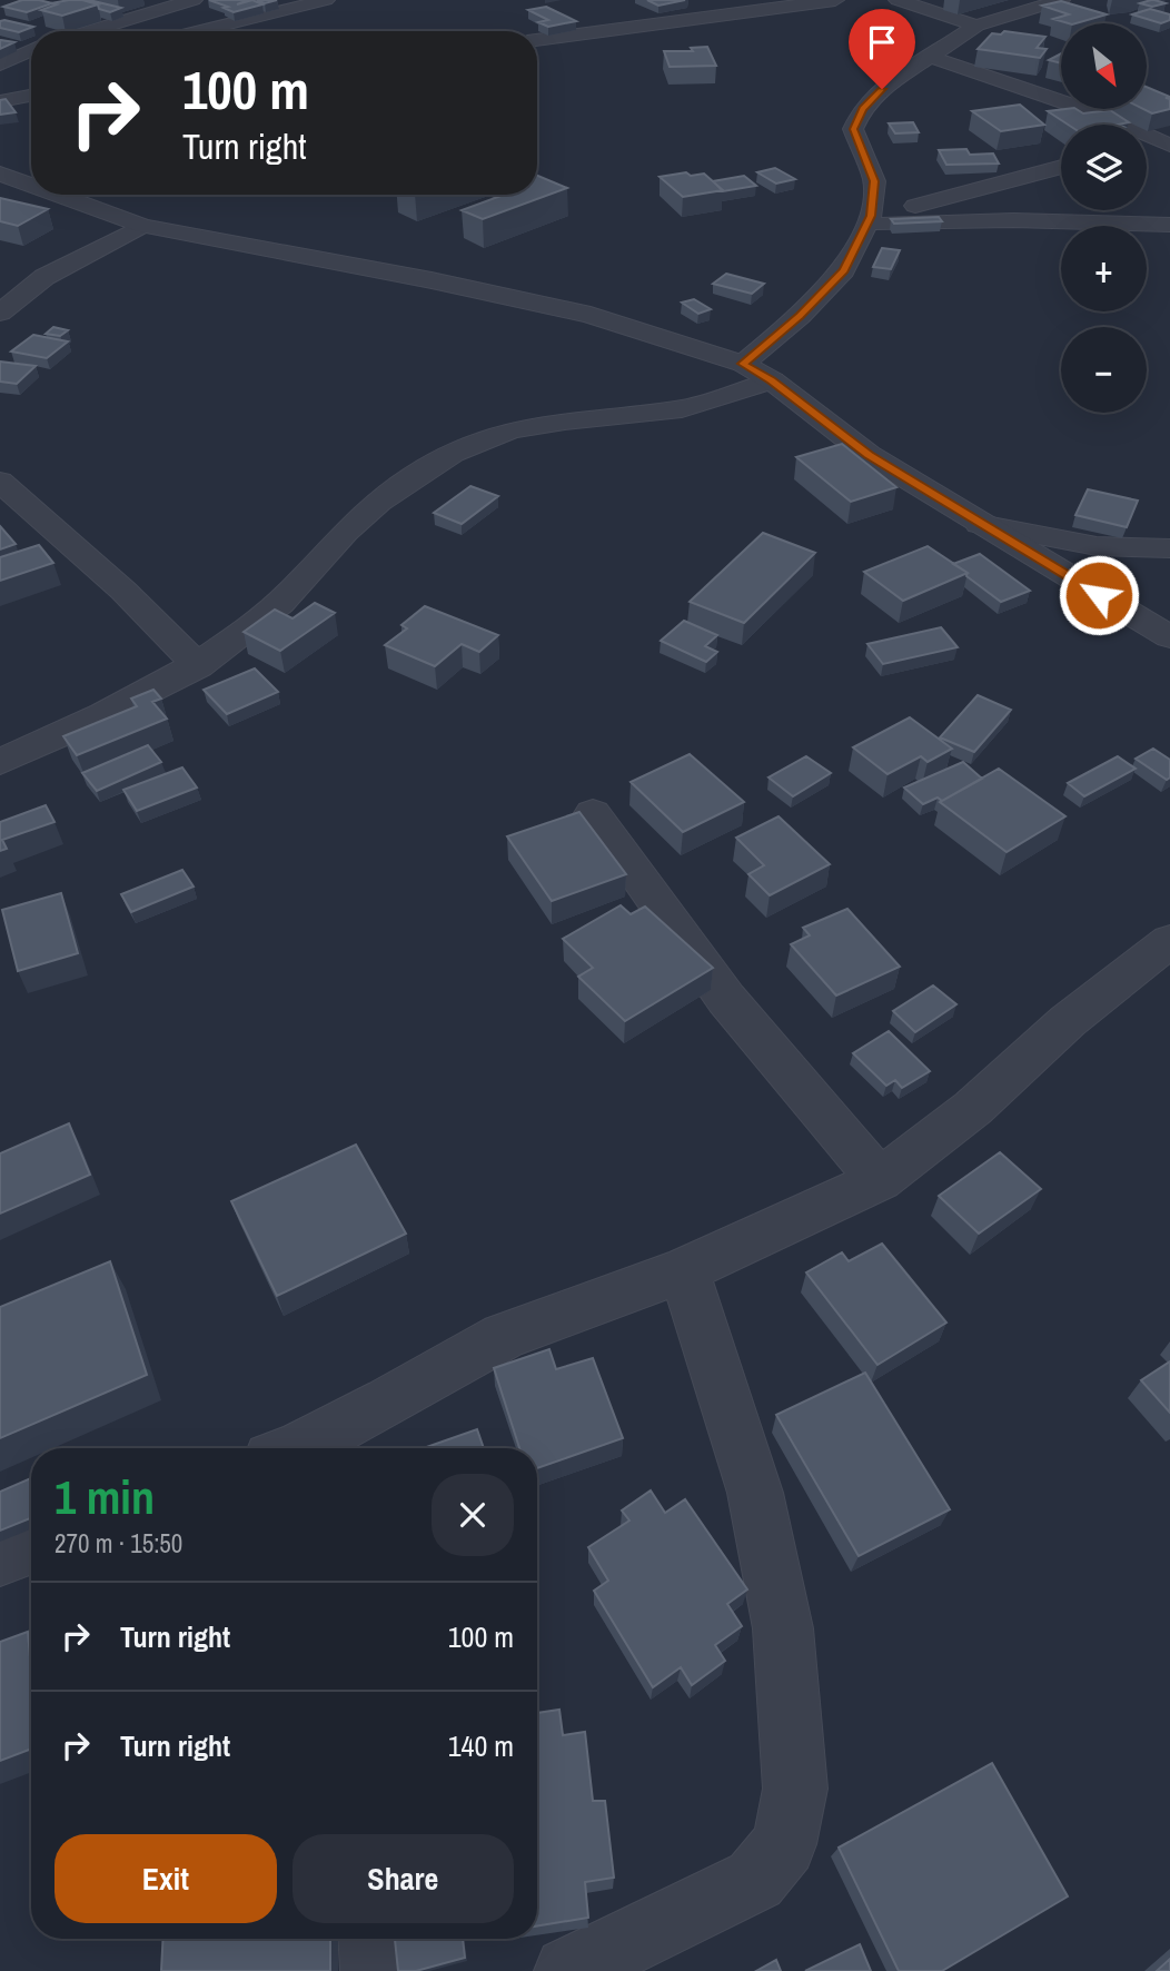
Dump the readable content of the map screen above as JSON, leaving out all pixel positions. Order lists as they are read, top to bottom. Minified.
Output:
{"north":"bottom right","page":{"map_buttons":["+","−"],"turn":["100 m","Turn right"],"heading":["1 min","270 m · 15:50"],"list":[{"name":"Turn right","value":"100 m"},{"name":"Turn right","value":"140 m"}],"buttons":["Exit","Share"]}}
